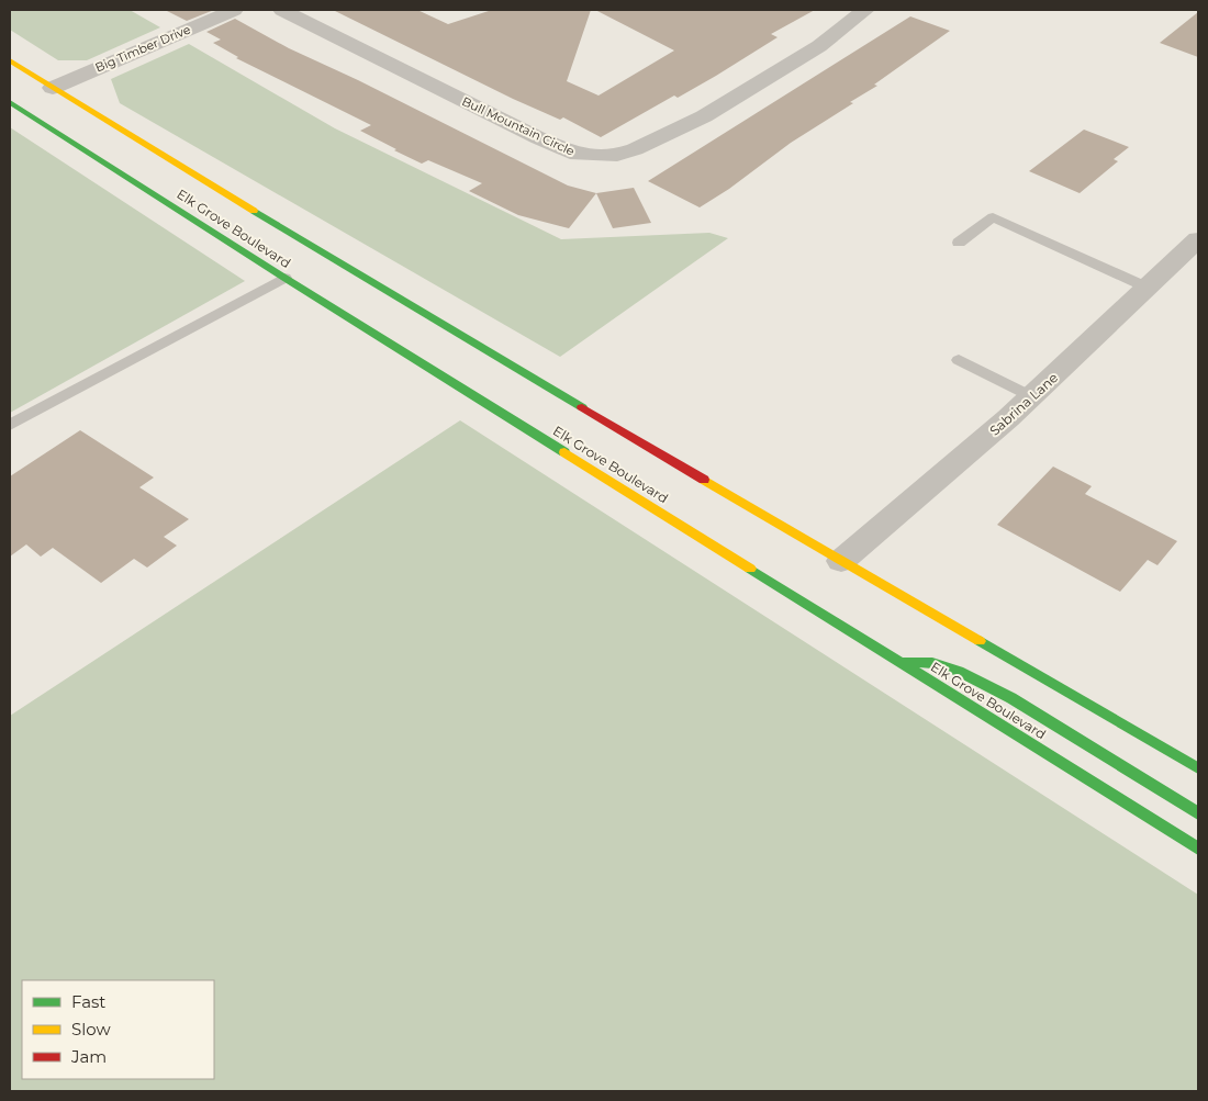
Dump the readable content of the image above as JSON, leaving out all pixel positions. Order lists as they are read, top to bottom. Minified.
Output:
{"streets":{"main road":["Elk Grove Boulevard"],"street":["Big Timber Drive","Bull Mountain Circle","Sabrina Lane"]},"crossings":[["Big Timber Drive","Elk Grove Boulevard"],["Elk Grove Boulevard","Sabrina Lane"]],"legend":["Fast","Slow","Jam"]}
